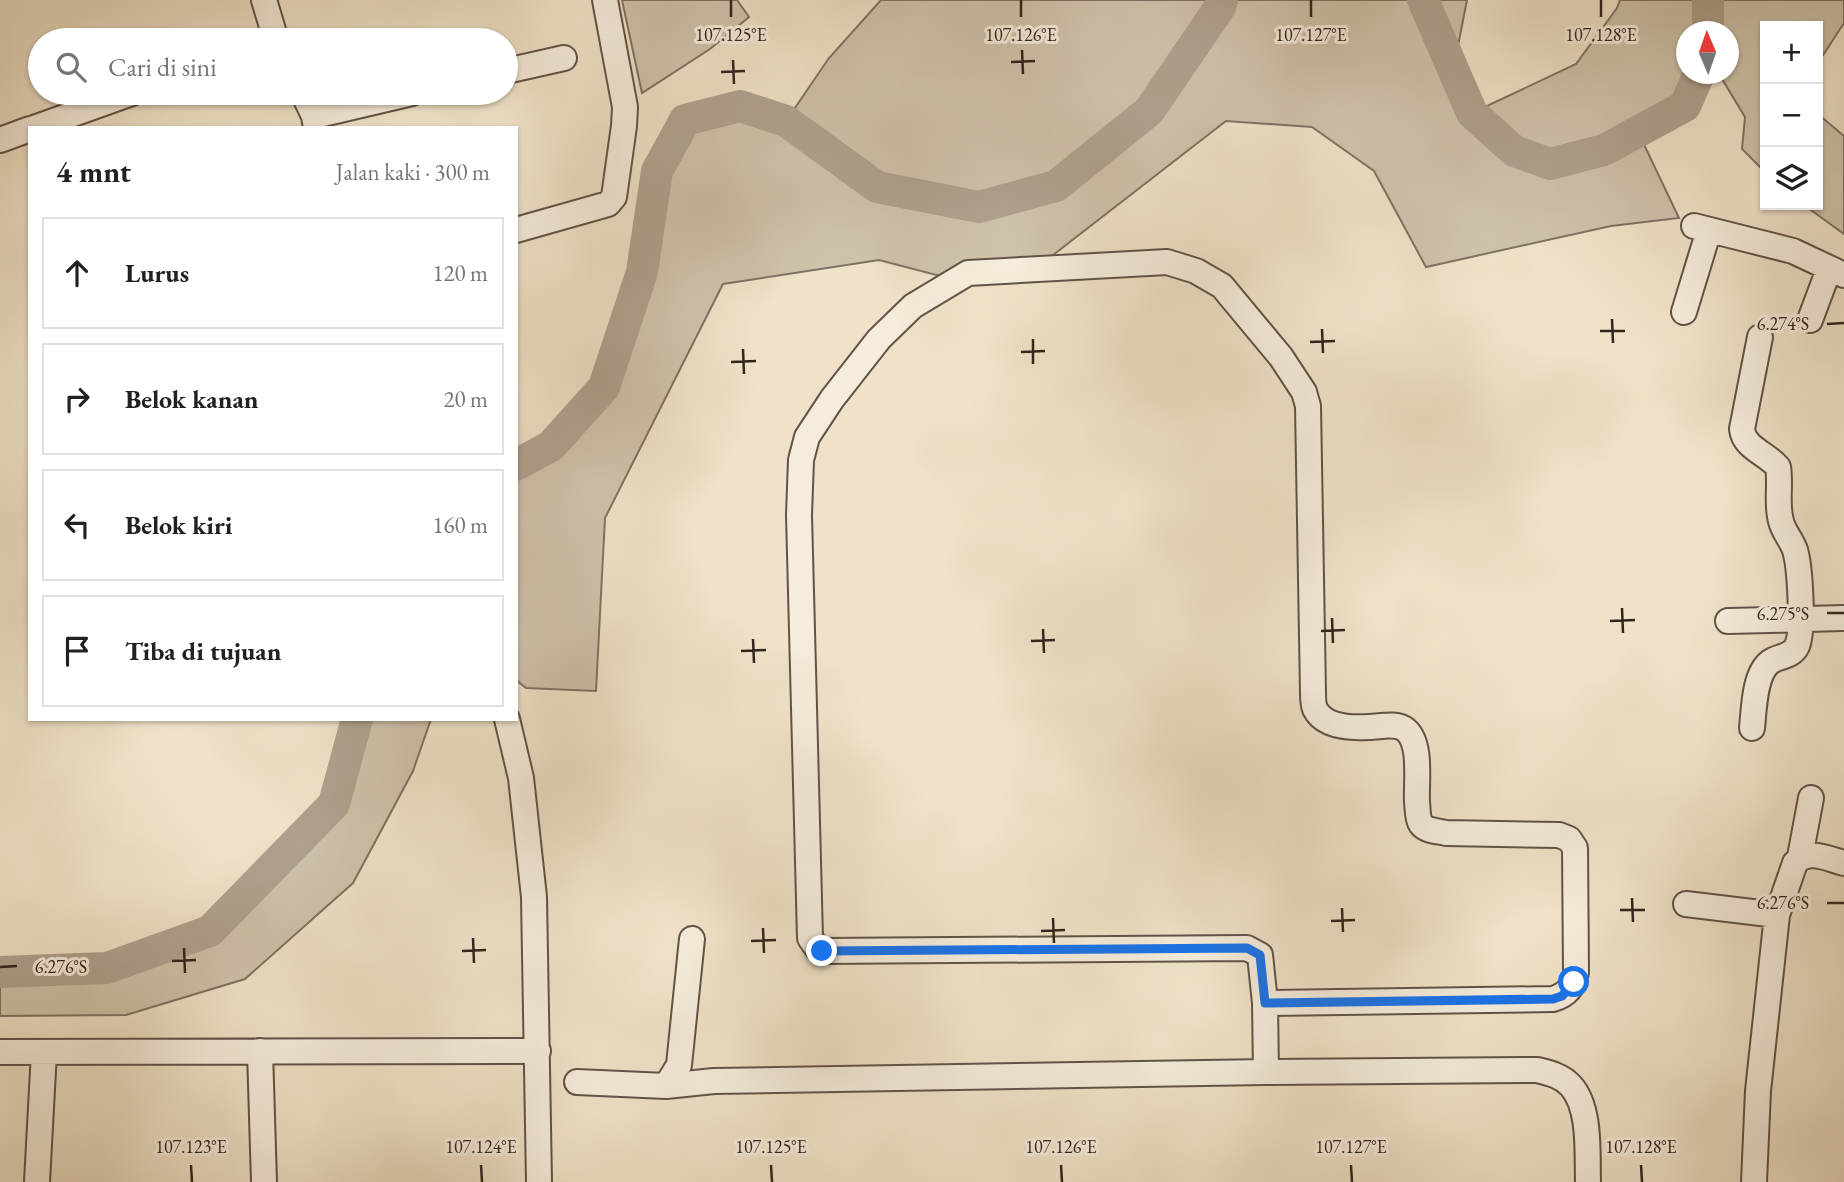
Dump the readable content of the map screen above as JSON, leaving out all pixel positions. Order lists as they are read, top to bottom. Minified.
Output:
{"north":"top","page":{"map_buttons":["+","−"],"search":"Cari di sini","heading":["4 mnt","Jalan kaki · 300 m"],"list":[["Lurus","120 m"],["Belok kanan","20 m"],["Belok kiri","160 m"],"Tiba di tujuan"]},"coordinates":["107.125°E","107.126°E","107.127°E","107.128°E","6.274°S","6.275°S","6.276°S","107.123°E","107.124°E"]}
